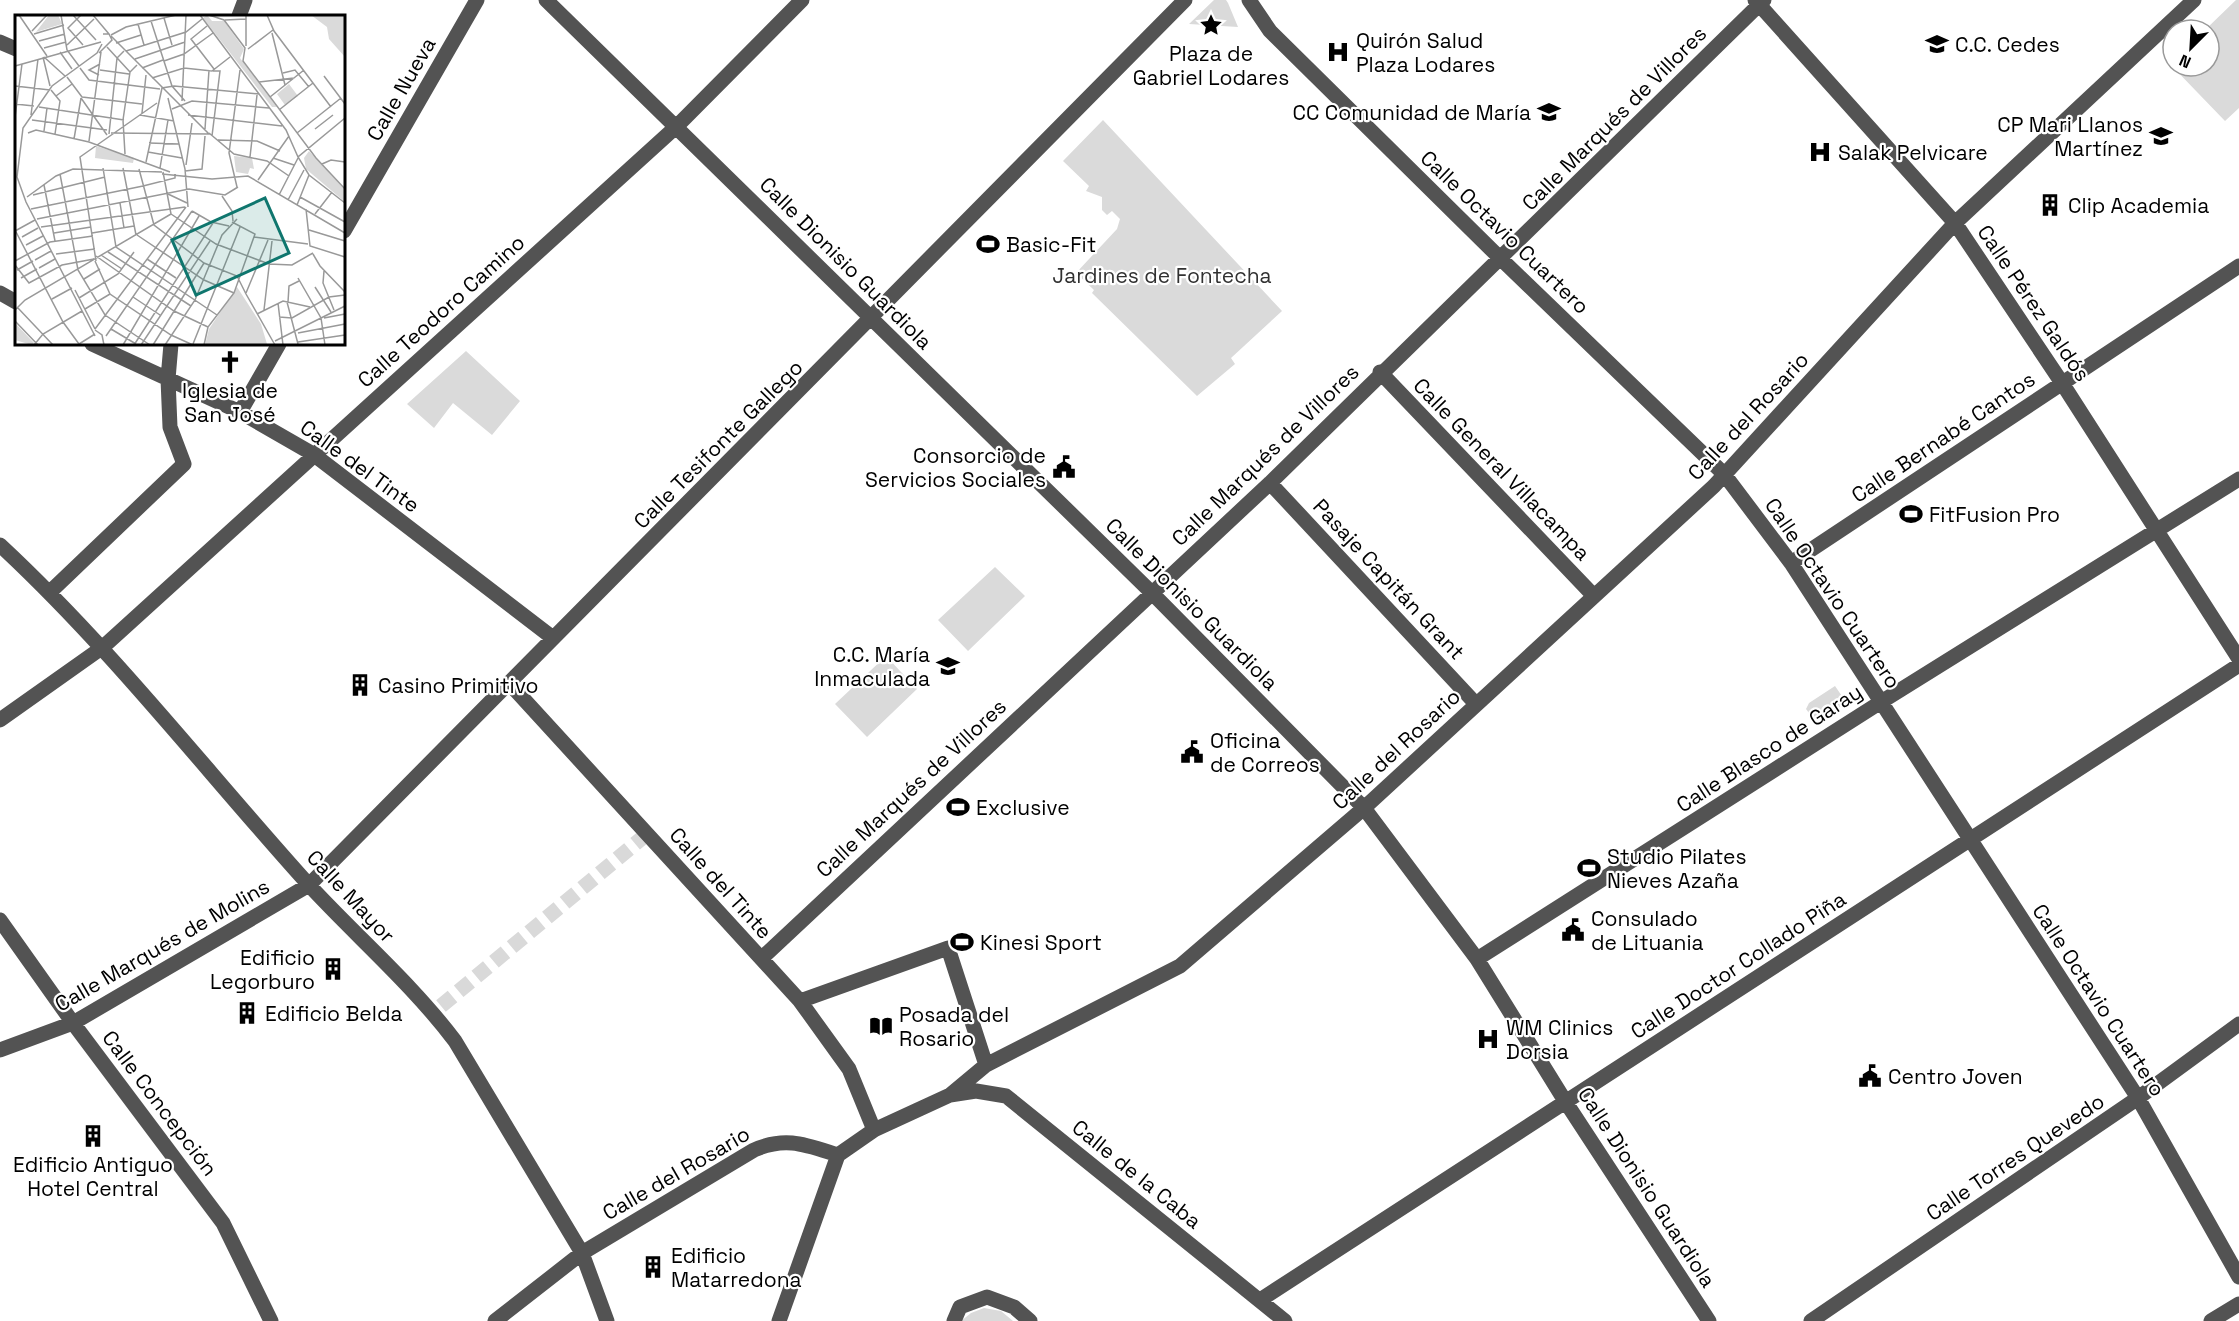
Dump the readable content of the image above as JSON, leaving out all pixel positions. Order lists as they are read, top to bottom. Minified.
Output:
{"streets":{"street":["Calle Nueva","Calle Marqués de Villores","Calle Octavio Cuartero","Calle Dionisio Guardiola","Calle Pérez Galdós","Calle Teodoro Camino","Calle del Rosario","Calle Bernabé Cantos","Calle Tesifonte Gallego","Calle del Tinte","Calle General Villacampa","Pasaje Capitán Grant","Calle Blasco de Garay","Calle Mayor","Calle Marqués de Molins","Calle Doctor Collado Piña","Calle Concepción","Calle Torres Quevedo","Calle de la Caba"]},"crossings":[["Calle Marqués de Villores","Calle Octavio Cuartero"],["Calle Marqués de Villores","Calle Dionisio Guardiola"],["Calle Marqués de Villores","Calle Pérez Galdós"],["Calle Marqués de Villores","Calle del Tinte"],["Calle Marqués de Villores","Calle General Villacampa"],["Calle Marqués de Villores","Pasaje Capitán Grant"],["Calle Octavio Cuartero","Calle del Rosario"],["Calle Octavio Cuartero","Calle Bernabé Cantos"],["Calle Octavio Cuartero","Calle Blasco de Garay"],["Calle Octavio Cuartero","Calle Doctor Collado Piña"],["Calle Octavio Cuartero","Calle Torres Quevedo"],["Calle Dionisio Guardiola","Calle Teodoro Camino"],["Calle Dionisio Guardiola","Calle del Rosario"],["Calle Dionisio Guardiola","Calle Tesifonte Gallego"],["Calle Dionisio Guardiola","Calle Blasco de Garay"],["Calle Dionisio Guardiola","Calle Doctor Collado Piña"],["Calle Pérez Galdós","Calle del Rosario"],["Calle Pérez Galdós","Calle Bernabé Cantos"],["Calle Pérez Galdós","Calle Blasco de Garay"],["Calle Teodoro Camino","Calle del Tinte"],["Calle Teodoro Camino","Calle Mayor"],["Calle del Rosario","Calle del Tinte"],["Calle del Rosario","Calle General Villacampa"],["Calle del Rosario","Pasaje Capitán Grant"],["Calle del Rosario","Calle Mayor"],["Calle del Rosario","Calle de la Caba"],["Calle Tesifonte Gallego","Calle del Tinte"],["Calle Tesifonte Gallego","Calle Mayor"],["Calle Tesifonte Gallego","Calle Marqués de Molins"],["Calle Mayor","Calle Marqués de Molins"],["Calle Marqués de Molins","Calle Concepción"],["Calle Doctor Collado Piña","Calle de la Caba"]],"parks":["Jardines de Fontecha"],"places":{"place":["Plaza de Gabriel Lodares"],"school or university":["C.C. Cedes","CC Comunidad de María","CP Mari Llanos Martínez","C.C. María Inmaculada"],"hospital":["Quirón Salud Plaza Lodares","Salak Pelvicare","WM Clinics Dorsia"],"building":["Clip Academia","Casino Primitivo","Edificio Legorburo","Edificio Belda","Edificio Antiguo Hotel Central","Edificio Matarredona"],"sports":["Basic-Fit","FitFusion Pro","Exclusive","Studio Pilates Nieves Azaña","Kinesi Sport"],"church":["Iglesia de San José"],"public building":["Consorcio de Servicios Sociales","Oficina de Correos","Consulado de Lituania","Centro Joven"],"library":["Posada del Rosario"]},"north":"bottom left"}
